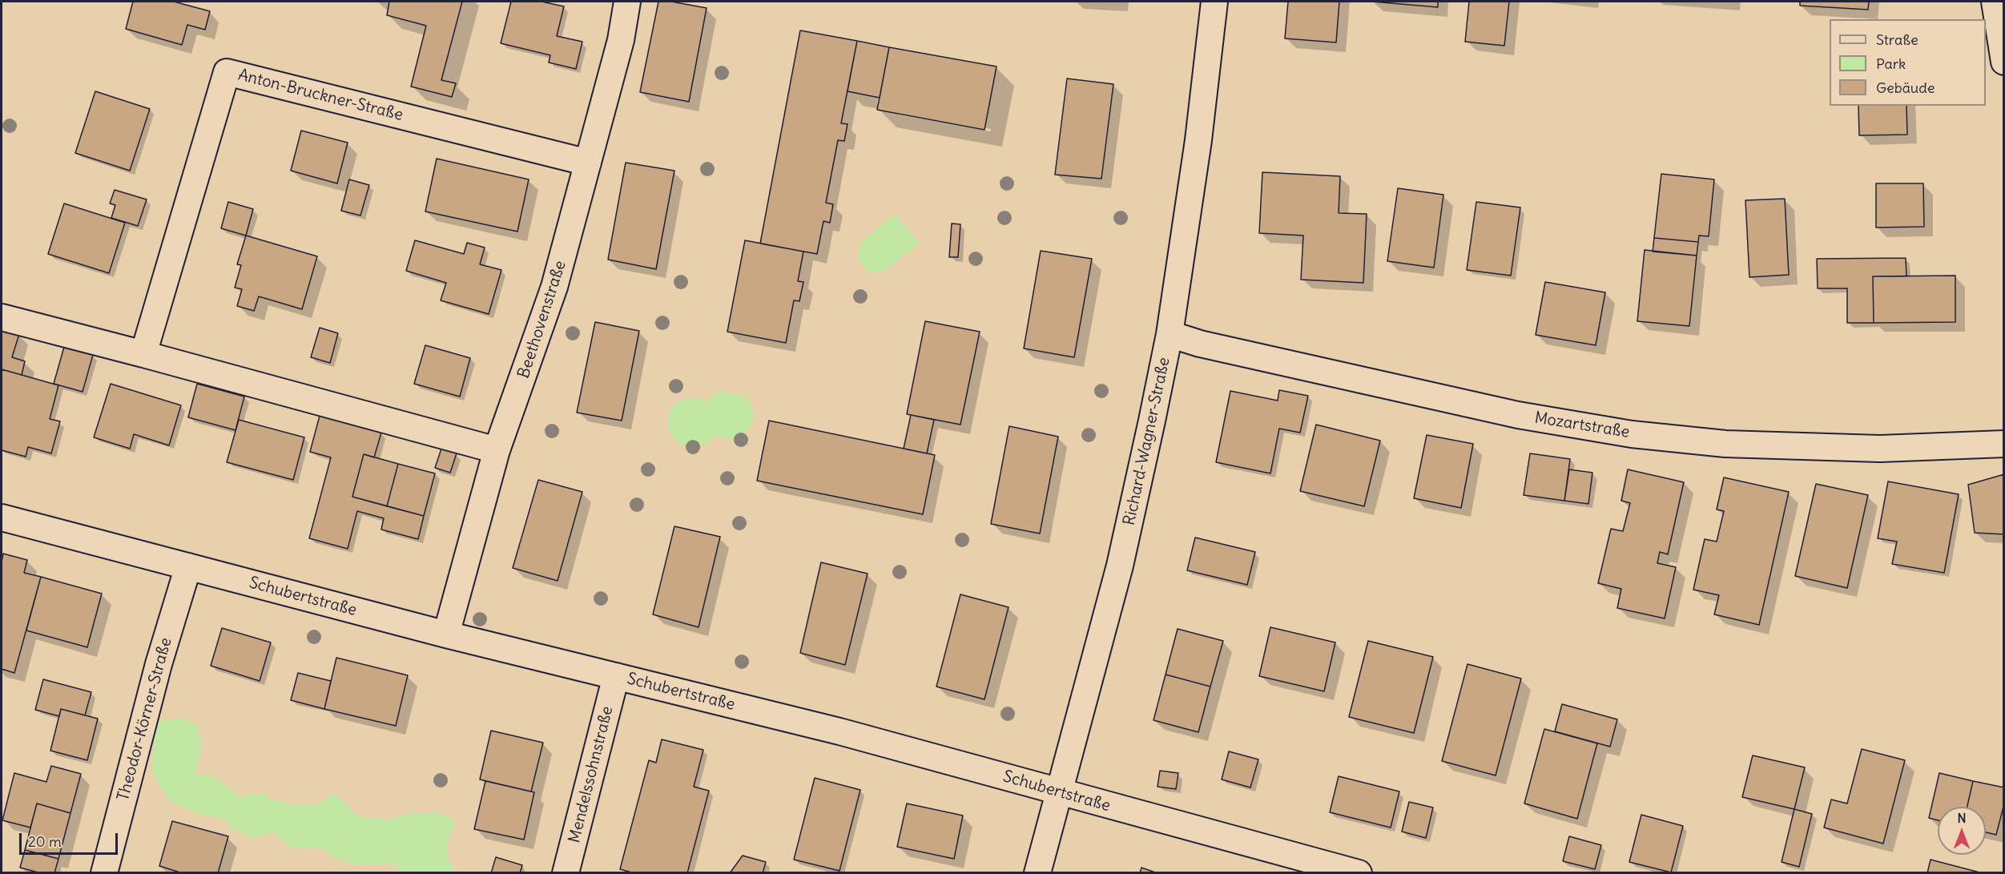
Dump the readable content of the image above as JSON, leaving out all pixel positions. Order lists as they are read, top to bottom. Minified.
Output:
{"streets":{"street":["Anton-Bruckner-Straße","Beethovenstraße","Mozartstraße","Richard-Wagner-Straße","Schubertstraße","Theodor-Körner-Straße","Mendelssohnstraße"]},"crossings":[["Anton-Bruckner-Straße","Beethovenstraße"],["Beethovenstraße","Schubertstraße"],["Mozartstraße","Richard-Wagner-Straße"],["Richard-Wagner-Straße","Schubertstraße"],["Schubertstraße","Theodor-Körner-Straße"],["Schubertstraße","Mendelssohnstraße"]],"legend":["Straße","Park","Gebäude"],"scale_bar":"20 m","north":"top"}
